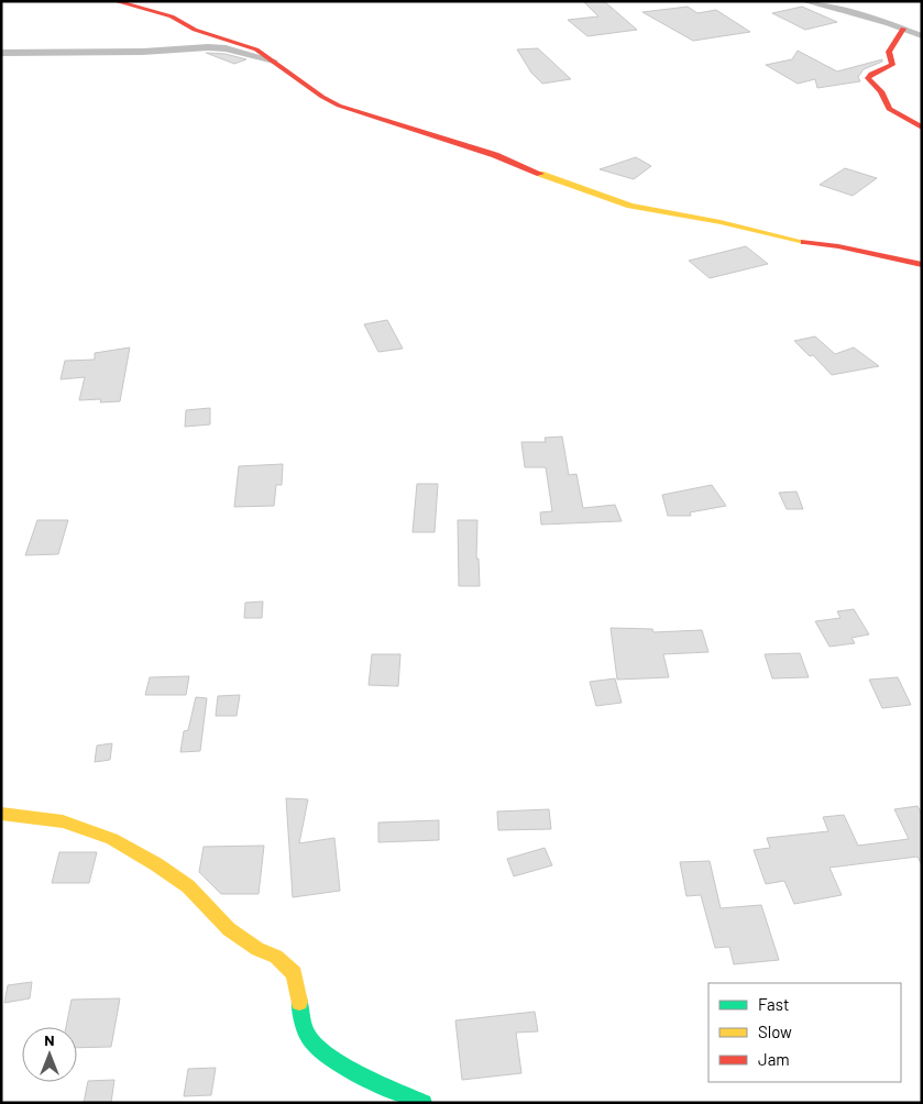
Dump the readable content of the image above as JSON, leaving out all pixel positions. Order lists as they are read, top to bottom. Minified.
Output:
{"legend":["Fast","Slow","Jam"],"north":"top"}
